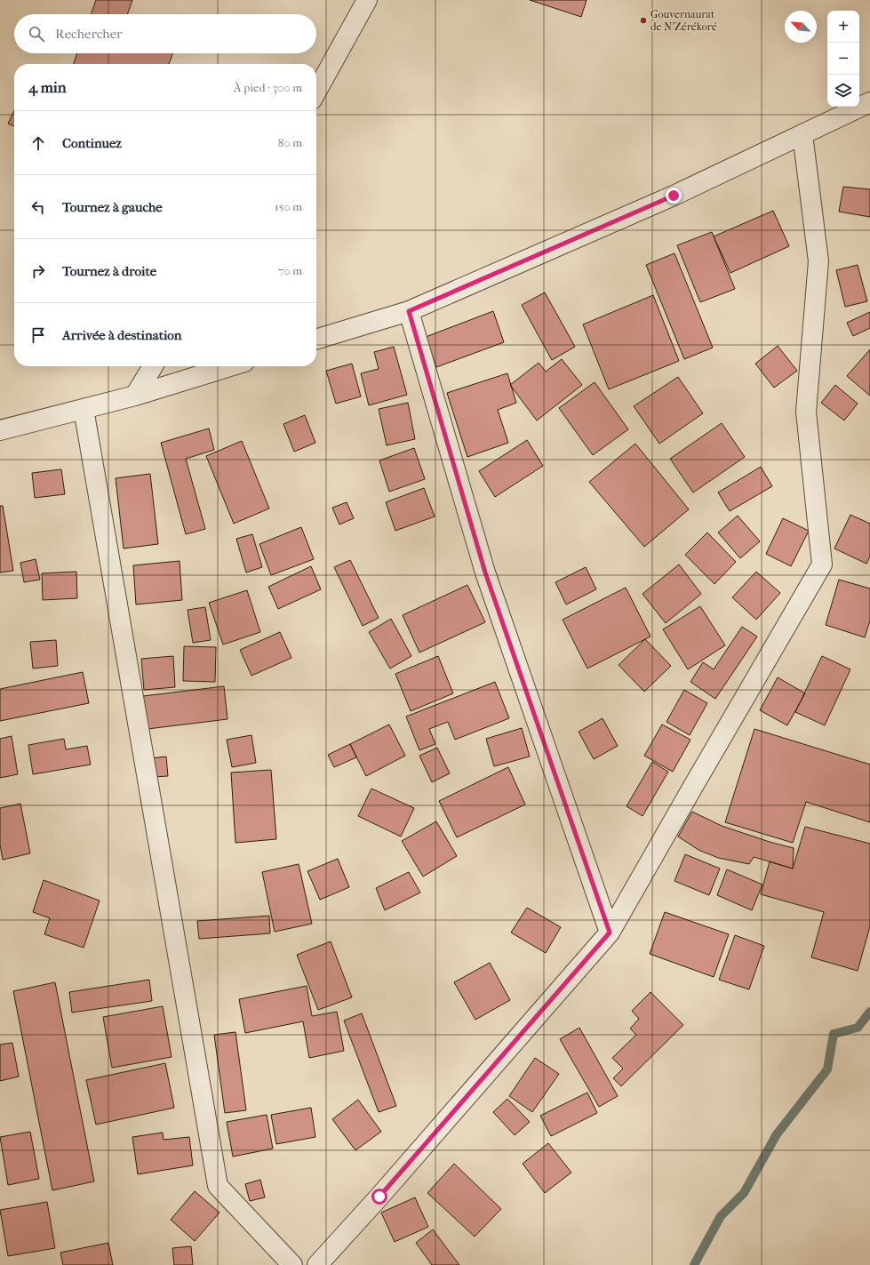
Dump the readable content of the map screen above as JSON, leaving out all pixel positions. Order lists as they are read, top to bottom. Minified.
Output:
{"places":["Gouvernaurat de N'Zérékoré"],"north":"top left","page":{"map_buttons":["+","−"],"search":"Rechercher","heading":["4 min","À pied · 300 m"],"list":[["Continuez","80 m"],["Tournez à gauche","150 m"],["Tournez à droite","70 m"],"Arrivée à destination"]}}
